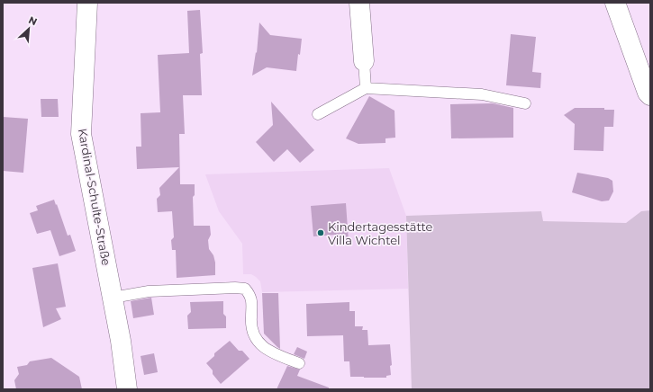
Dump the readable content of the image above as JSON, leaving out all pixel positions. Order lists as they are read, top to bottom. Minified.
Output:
{"streets":{"street":["Kardinal-Schulte-Straße"]},"places":["Kindertagesstätte Villa Wichtel"],"north":"top right"}
